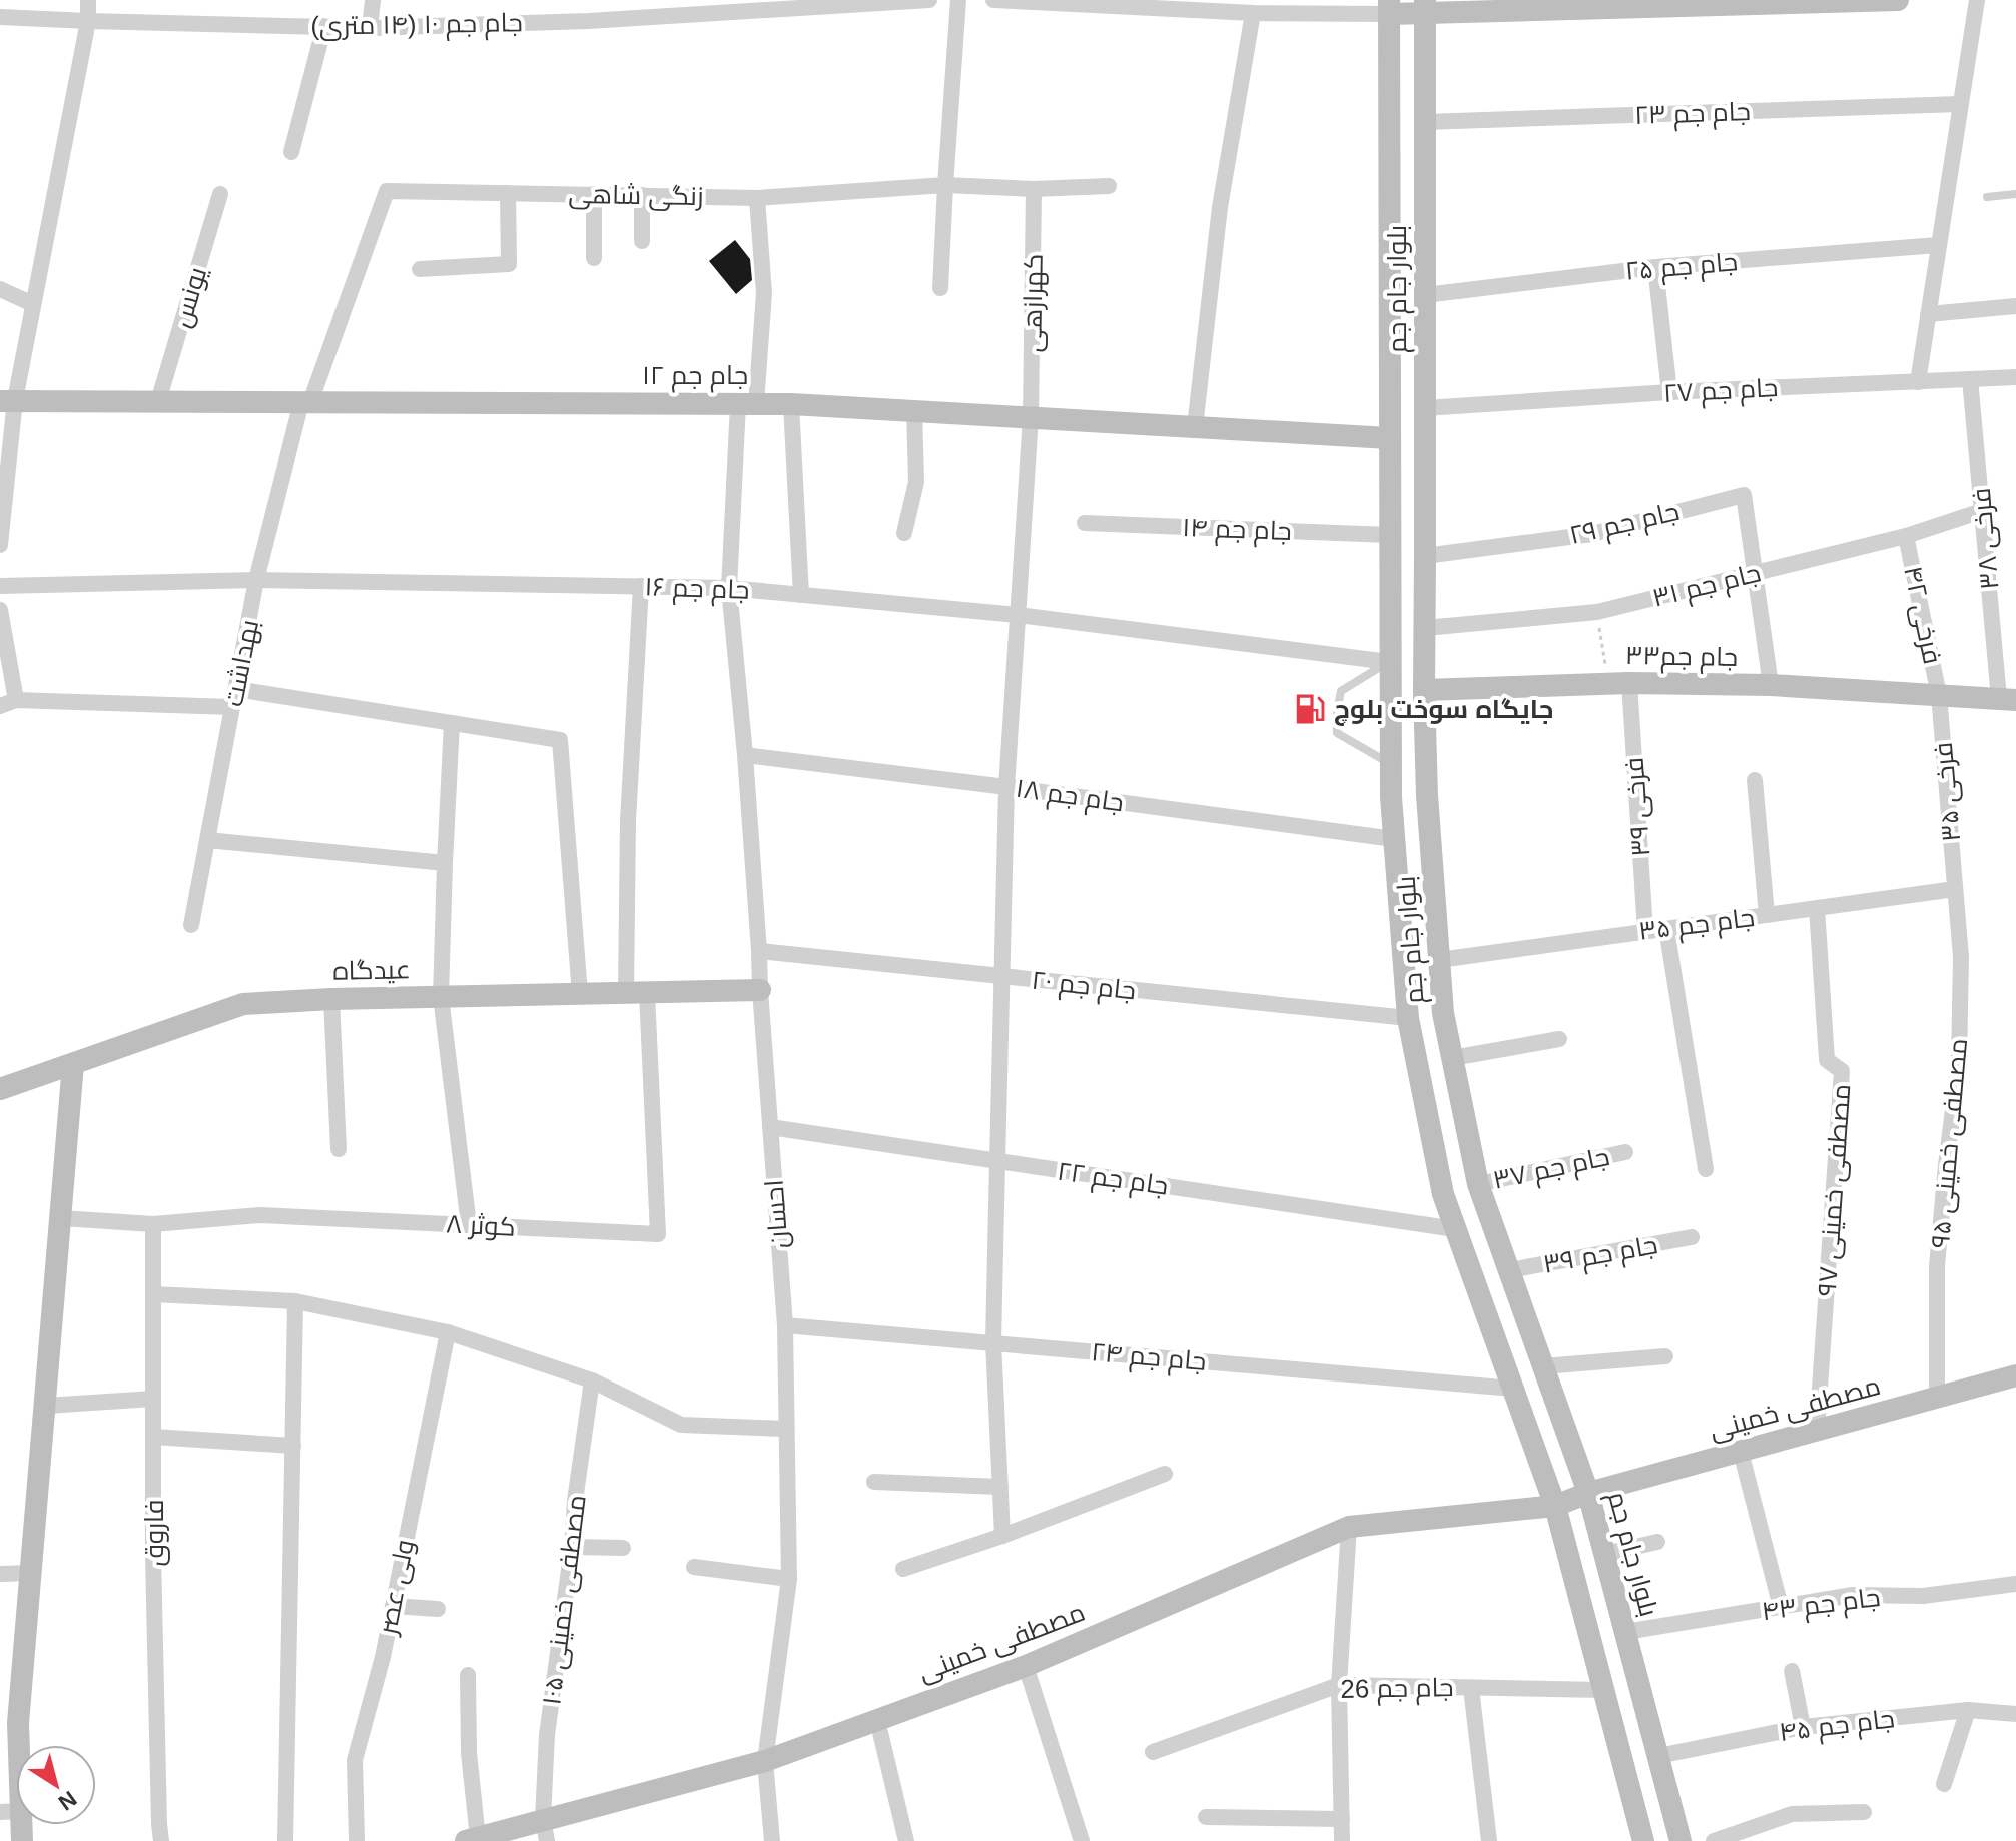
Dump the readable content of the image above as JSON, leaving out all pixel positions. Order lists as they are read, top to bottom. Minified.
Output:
{"streets":{"street":["جام جم ۱۰ (۱۴ متری)","جام جم ۲۳","زنگی شاهی","جام جم ۲۵","بلوار جام جم","یونس","کهرازهی","جام جم ۱۲","جام جم ۲۷","جام جم ۲۹","جام جم ۱۴","فرخی ۳۸","جام جم ۳۱","جام جم ۱۶","فرخی ۴۲","جام جم۳۳","بهداشت","فرخی ۳۵","جام جم ۱۸","فرخی ۳۹","جام جم ۳۵","عیدگاه","جام جم ۲۰","مصطفی خمینی ۹۵","جام جم ۳۷","جام جم ۲۲","مصطفی خمینی ۹۷","احسان","کوثر ۸","جام جم ۳۹","جام جم ۲۴","مصطفی خمینی","فاروق","ولی عصر","مصطفی خمینی ۱۰۵","جام جم ۴۳","جام جم 26","جام جم ۴۵"]},"crossings":[["جام جم ۲۳","بلوار جام جم"],["زنگی شاهی","کهرازهی"],["زنگی شاهی","جام جم ۱۲"],["زنگی شاهی","بهداشت"],["زنگی شاهی","احسان"],["جام جم ۲۵","بلوار جام جم"],["بلوار جام جم","جام جم ۱۲"],["بلوار جام جم","جام جم ۲۷"],["بلوار جام جم","جام جم ۲۹"],["بلوار جام جم","جام جم ۱۴"],["بلوار جام جم","جام جم ۳۱"],["بلوار جام جم","جام جم ۱۶"],["بلوار جام جم","جام جم۳۳"],["بلوار جام جم","جام جم ۱۸"],["بلوار جام جم","جام جم ۳۵"],["بلوار جام جم","جام جم ۲۰"],["بلوار جام جم","جام جم ۳۷"],["بلوار جام جم","جام جم ۲۲"],["بلوار جام جم","جام جم ۳۹"],["بلوار جام جم","جام جم ۲۴"],["بلوار جام جم","مصطفی خمینی"],["بلوار جام جم","جام جم ۴۳"],["بلوار جام جم","جام جم 26"],["بلوار جام جم","جام جم ۴۵"],["یونس","جام جم ۱۲"],["کهرازهی","جام جم ۱۲"],["کهرازهی","جام جم ۱۶"],["کهرازهی","جام جم ۱۸"],["کهرازهی","جام جم ۲۰"],["کهرازهی","جام جم ۲۲"],["کهرازهی","جام جم ۲۴"],["جام جم ۱۲","بهداشت"],["جام جم ۱۲","احسان"],["جام جم ۲۷","فرخی ۳۸"],["جام جم ۲۹","جام جم ۳۱"],["فرخی ۳۸","جام جم ۳۱"],["فرخی ۳۸","جام جم۳۳"],["جام جم ۳۱","فرخی ۴۲"],["جام جم ۱۶","بهداشت"],["جام جم ۱۶","احسان"],["فرخی ۴۲","جام جم۳۳"],["فرخی ۴۲","فرخی ۳۵"],["جام جم۳۳","فرخی ۳۵"],["جام جم۳۳","فرخی ۳۹"],["فرخی ۳۵","جام جم ۳۵"],["فرخی ۳۵","مصطفی خمینی ۹۵"],["جام جم ۱۸","احسان"],["فرخی ۳۹","جام جم ۳۵"],["جام جم ۳۵","مصطفی خمینی ۹۵"],["جام جم ۳۵","مصطفی خمینی ۹۷"],["عیدگاه","احسان"],["عیدگاه","کوثر ۸"],["جام جم ۲۰","احسان"],["مصطفی خمینی ۹۵","مصطفی خمینی"],["جام جم ۲۲","احسان"],["مصطفی خمینی ۹۷","مصطفی خمینی"],["احسان","جام جم ۲۴"],["احسان","مصطفی خمینی"],["کوثر ۸","فاروق"],["مصطفی خمینی","مصطفی خمینی ۱۰۵"]],"places":{"fuel station":["جایگاه سوخت بلوچ"]},"north":"bottom right"}
